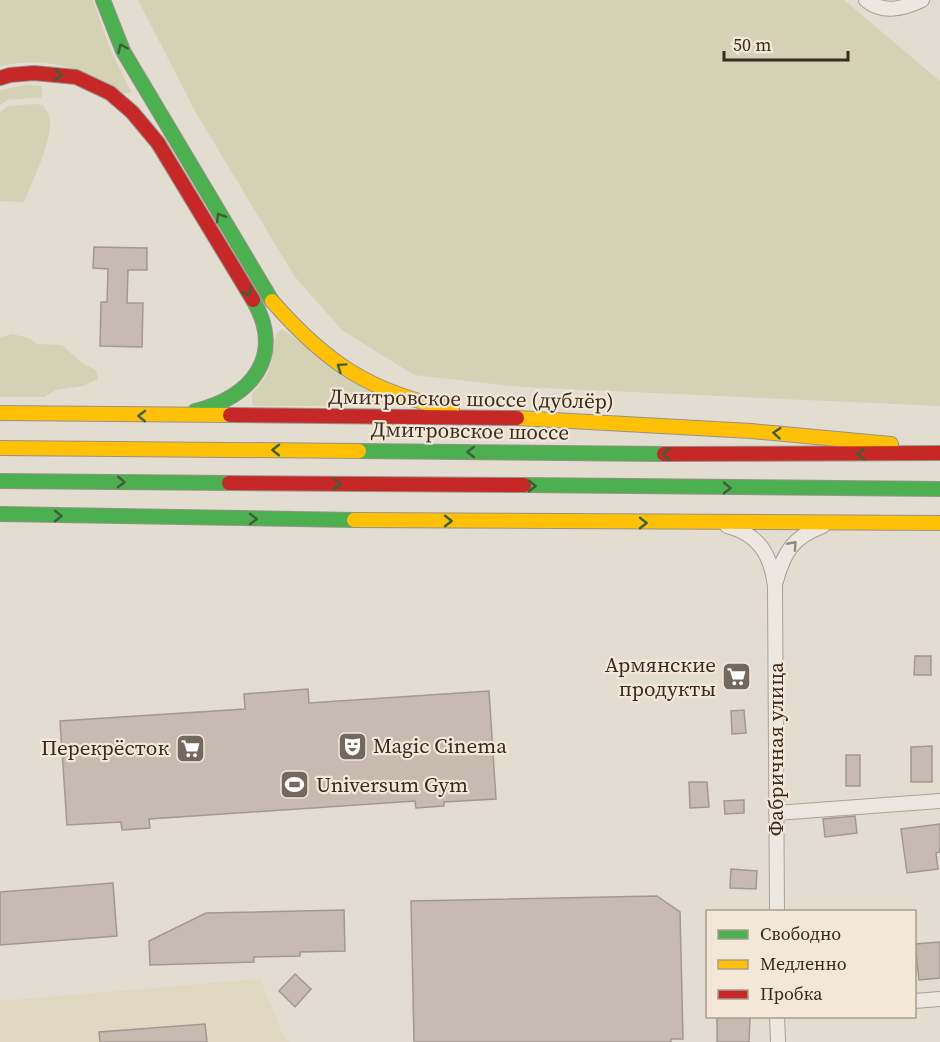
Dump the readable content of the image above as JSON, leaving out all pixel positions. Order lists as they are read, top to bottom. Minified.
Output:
{"streets":{"main road":["Дмитровское шоссе (дублёр)","Дмитровское шоссе"],"street":["Фабричная улица"]},"places":{"supermarket":["Армянские продукты","Перекрёсток"],"theatre":["Magic Cinema"],"sports":["Universum Gym"]},"legend":["Свободно","Медленно","Пробка"],"scale_bar":"50 m"}
